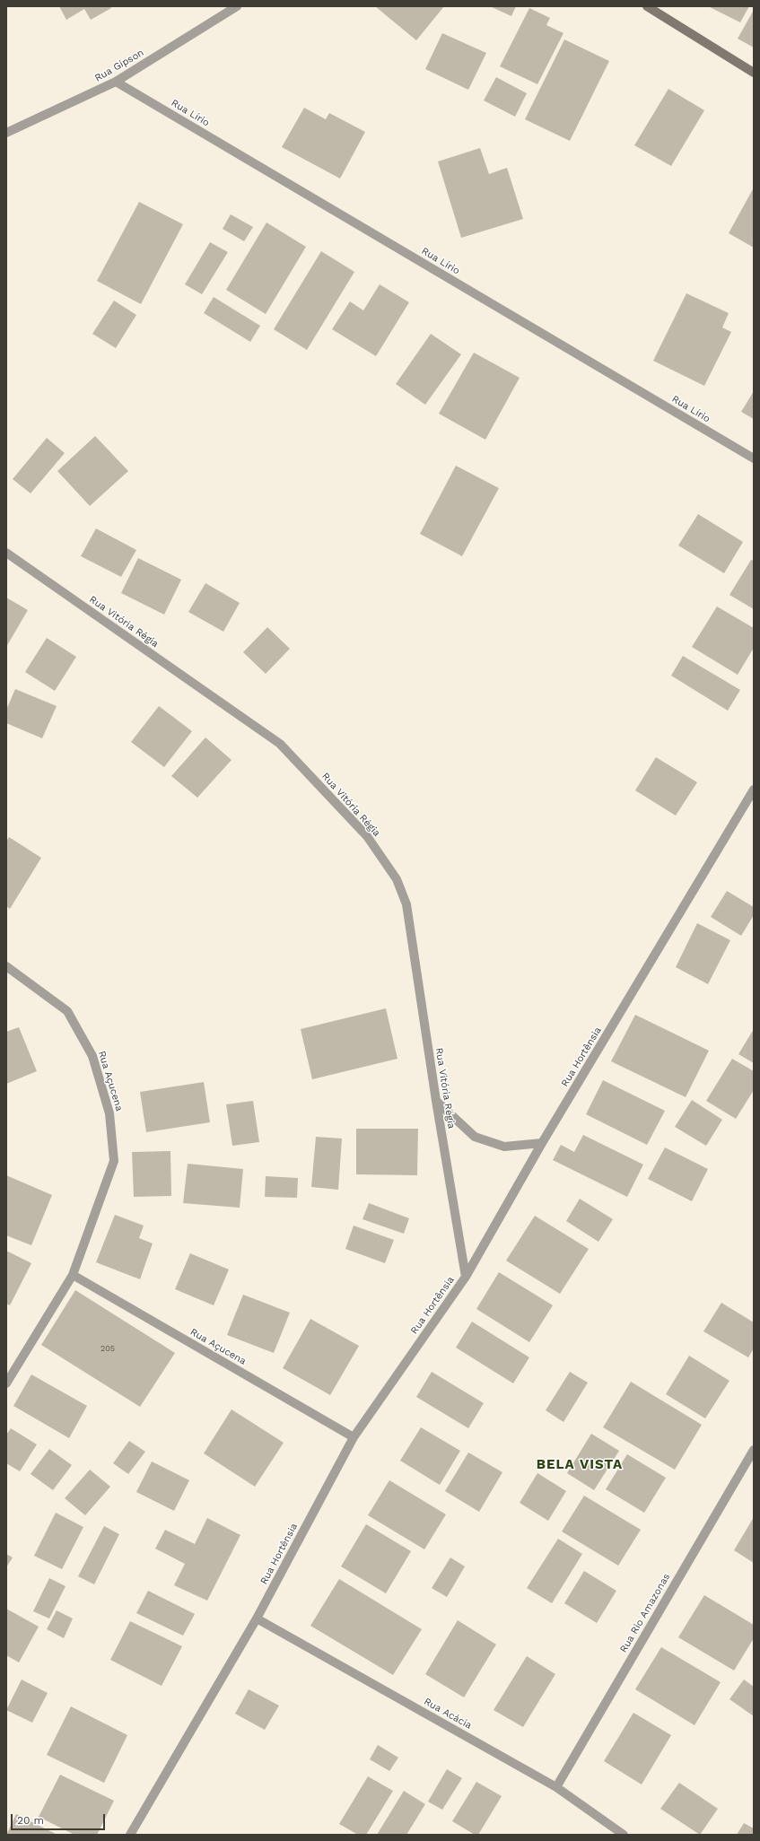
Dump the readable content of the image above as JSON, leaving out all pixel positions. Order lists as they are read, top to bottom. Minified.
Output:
{"streets":{"street":["Rua Gipson","Rua Lírio","Rua Vitória Régia","Rua Hortênsia","Rua Açucena","Rua Rio Amazonas","Rua Acácia"]},"crossings":[["Rua Gipson","Rua Lírio"],["Rua Vitória Régia","Rua Hortênsia"],["Rua Hortênsia","Rua Açucena"],["Rua Hortênsia","Rua Acácia"],["Rua Rio Amazonas","Rua Acácia"]],"districts":["BELA VISTA"],"house_numbers":["205"],"scale_bar":"20 m"}
